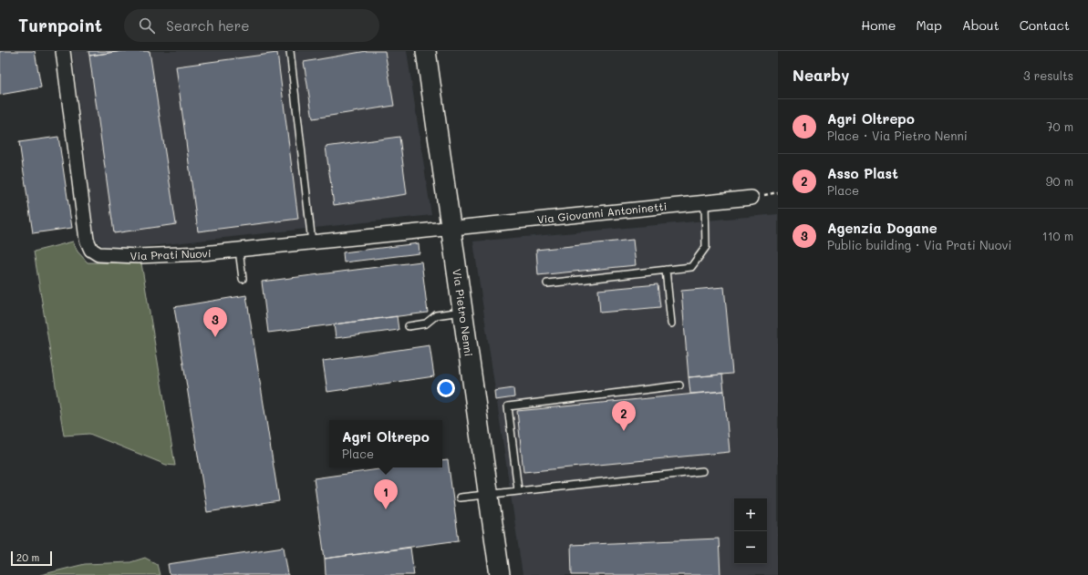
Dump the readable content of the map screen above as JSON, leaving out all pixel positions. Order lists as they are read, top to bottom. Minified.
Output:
{"streets":{"street":["Via Giovanni Antoninetti","Via Prati Nuovi","Via Pietro Nenni"]},"crossings":[["Via Giovanni Antoninetti","Via Prati Nuovi"],["Via Giovanni Antoninetti","Via Pietro Nenni"],["Via Prati Nuovi","Via Pietro Nenni"]],"scale_bar":"20 m","page":{"header":"Turnpoint","search":"Search here","nav":["Home","Map","About","Contact"],"heading":["Nearby","3 results"],"list":[{"mark":"1","name":"Agri Oltrepo","note":"Place · Via Pietro Nenni","value":"70 m"},{"mark":"2","name":"Asso Plast","note":"Place","value":"90 m"},{"mark":"3","name":"Agenzia Dogane","note":"Public building · Via Prati Nuovi","value":"110 m"}],"pins":["3","2","1"],"popup":["Agri Oltrepo","Place"],"map_buttons":["+","−"],"scale":"20 m"}}
